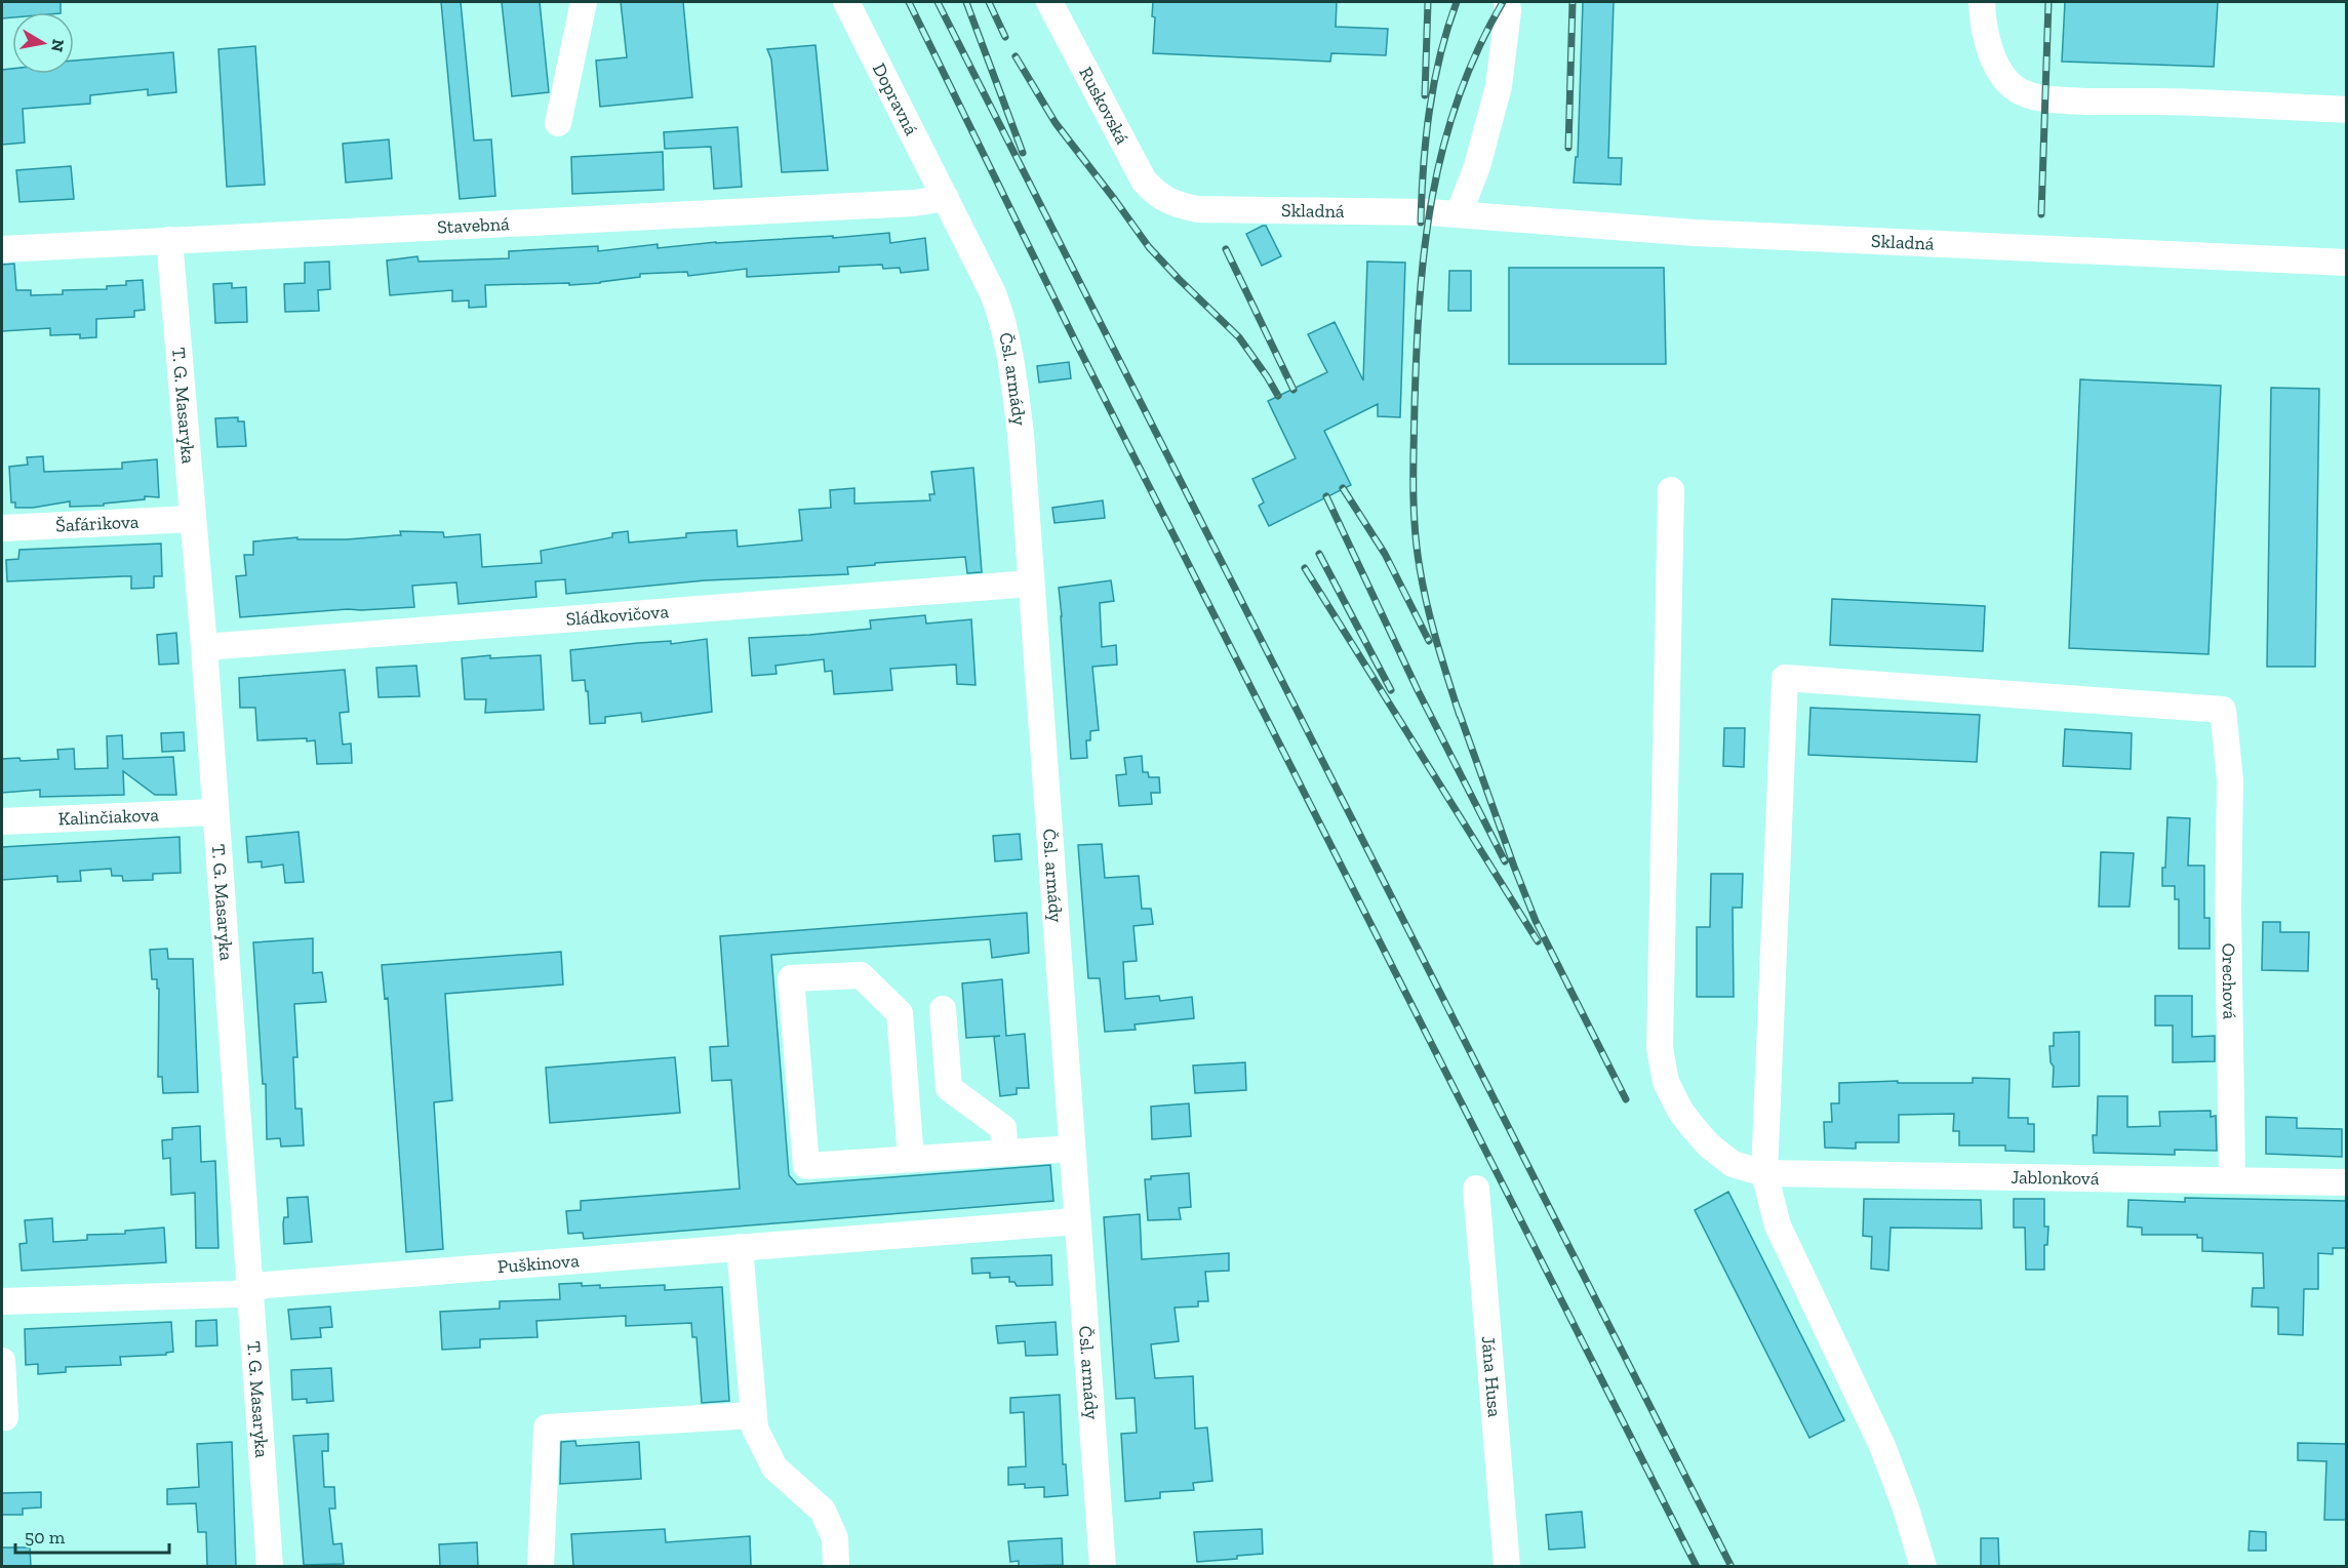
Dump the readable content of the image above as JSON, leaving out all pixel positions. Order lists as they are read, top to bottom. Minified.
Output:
{"streets":{"street":["Dopravná","Ruskovská","Skladná","Stavebná","Čsl. armády","T. G. Masaryka","Šafárikova","Sládkovičova","Kalinčiakova","Orechová","Jablonková","Puškinova","Jána Husa"]},"crossings":[["Dopravná","Stavebná"],["Dopravná","Čsl. armády"],["Ruskovská","Skladná"],["Stavebná","Čsl. armády"],["Stavebná","T. G. Masaryka"],["Čsl. armády","Sládkovičova"],["Čsl. armády","Puškinova"],["T. G. Masaryka","Šafárikova"],["T. G. Masaryka","Sládkovičova"],["T. G. Masaryka","Kalinčiakova"],["T. G. Masaryka","Puškinova"],["Orechová","Jablonková"]],"scale_bar":"50 m","north":"right"}
